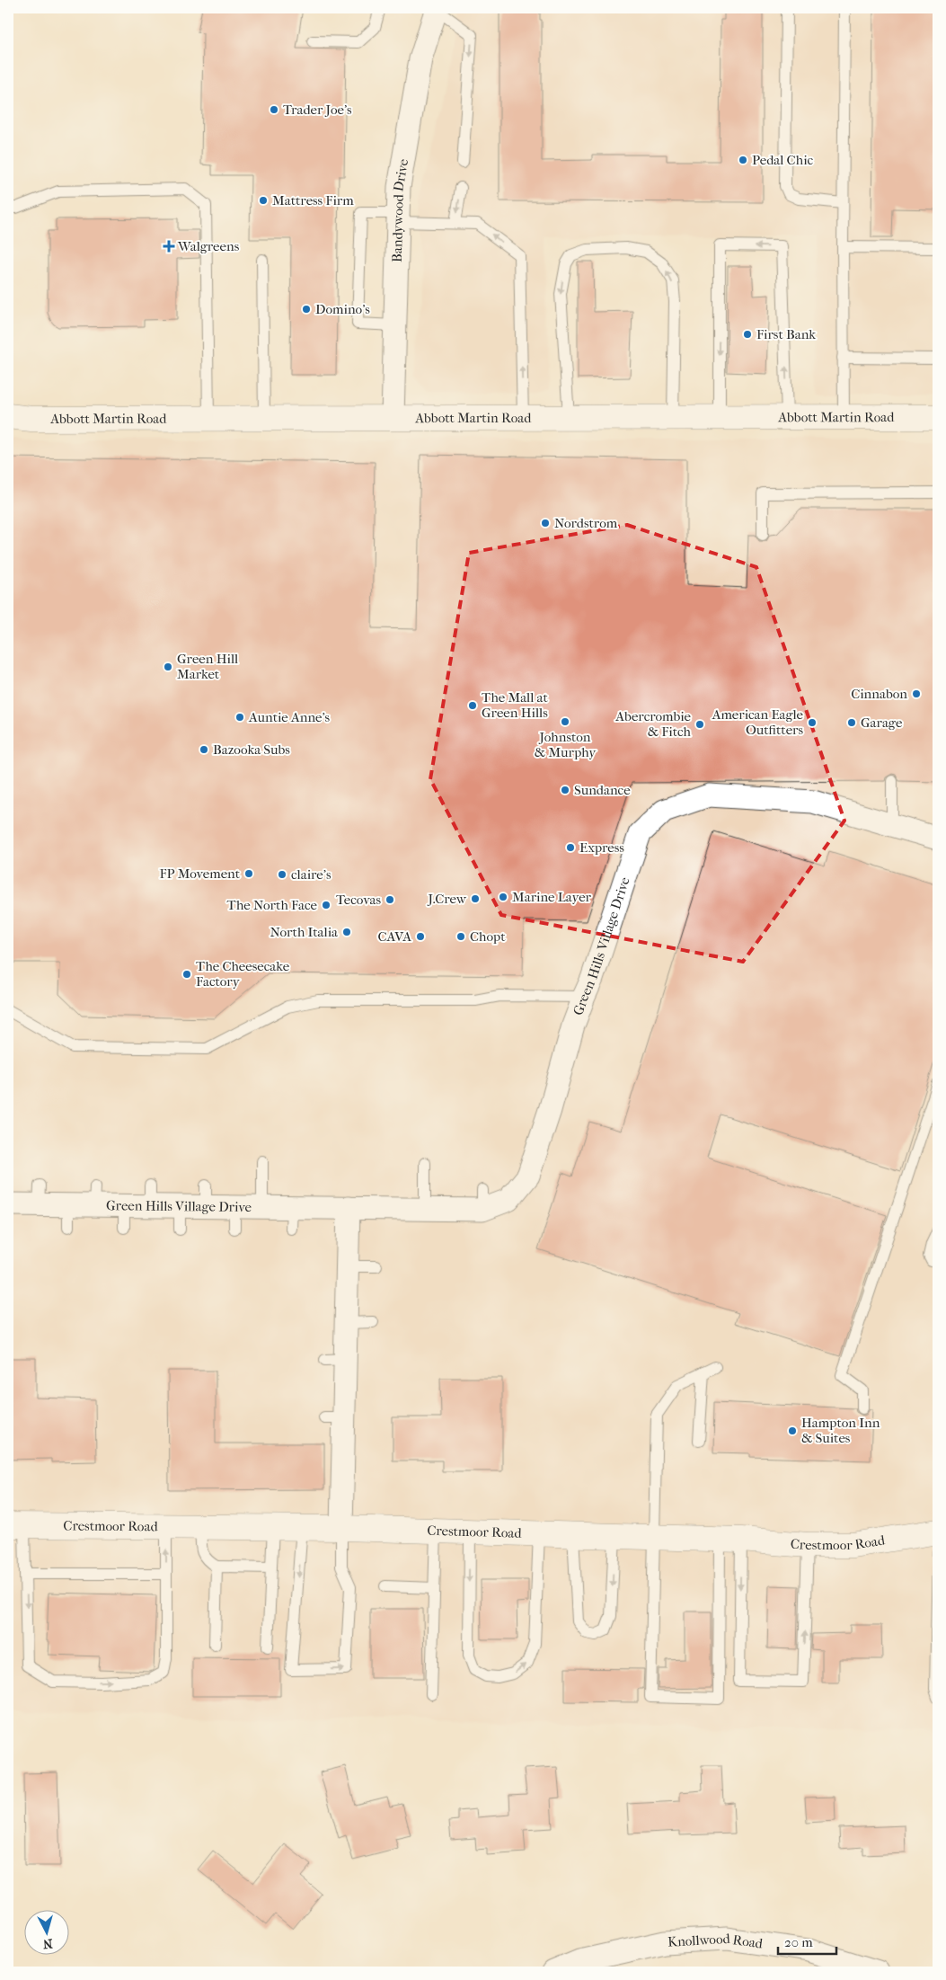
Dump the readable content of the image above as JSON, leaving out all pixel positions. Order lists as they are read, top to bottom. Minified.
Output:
{"streets":{"main road":["Abbott Martin Road","Crestmoor Road"],"street":["Bandywood Drive","Green Hills Village Drive","Knollwood Road"]},"crossings":[["Bandywood Drive","Abbott Martin Road"]],"places":{"other":["Trader Joe's","Pedal Chic","Mattress Firm","Domino's","First Bank","Nordstrom","Green Hill Market","Cinnabon","The Mall at Green Hills","Auntie Anne's","Johnston & Murphy","American Eagle Outfitters","Garage","Abercrombie & Fitch","Bazooka Subs","Sundance","Express","FP Movement","claire's","Marine Layer","J.Crew","Tecovas","The North Face","North Italia","CAVA","Chopt","The Cheesecake Factory","Hampton Inn & Suites"],"health":["Walgreens"]},"scale_bar":"20 m","north":"bottom"}
